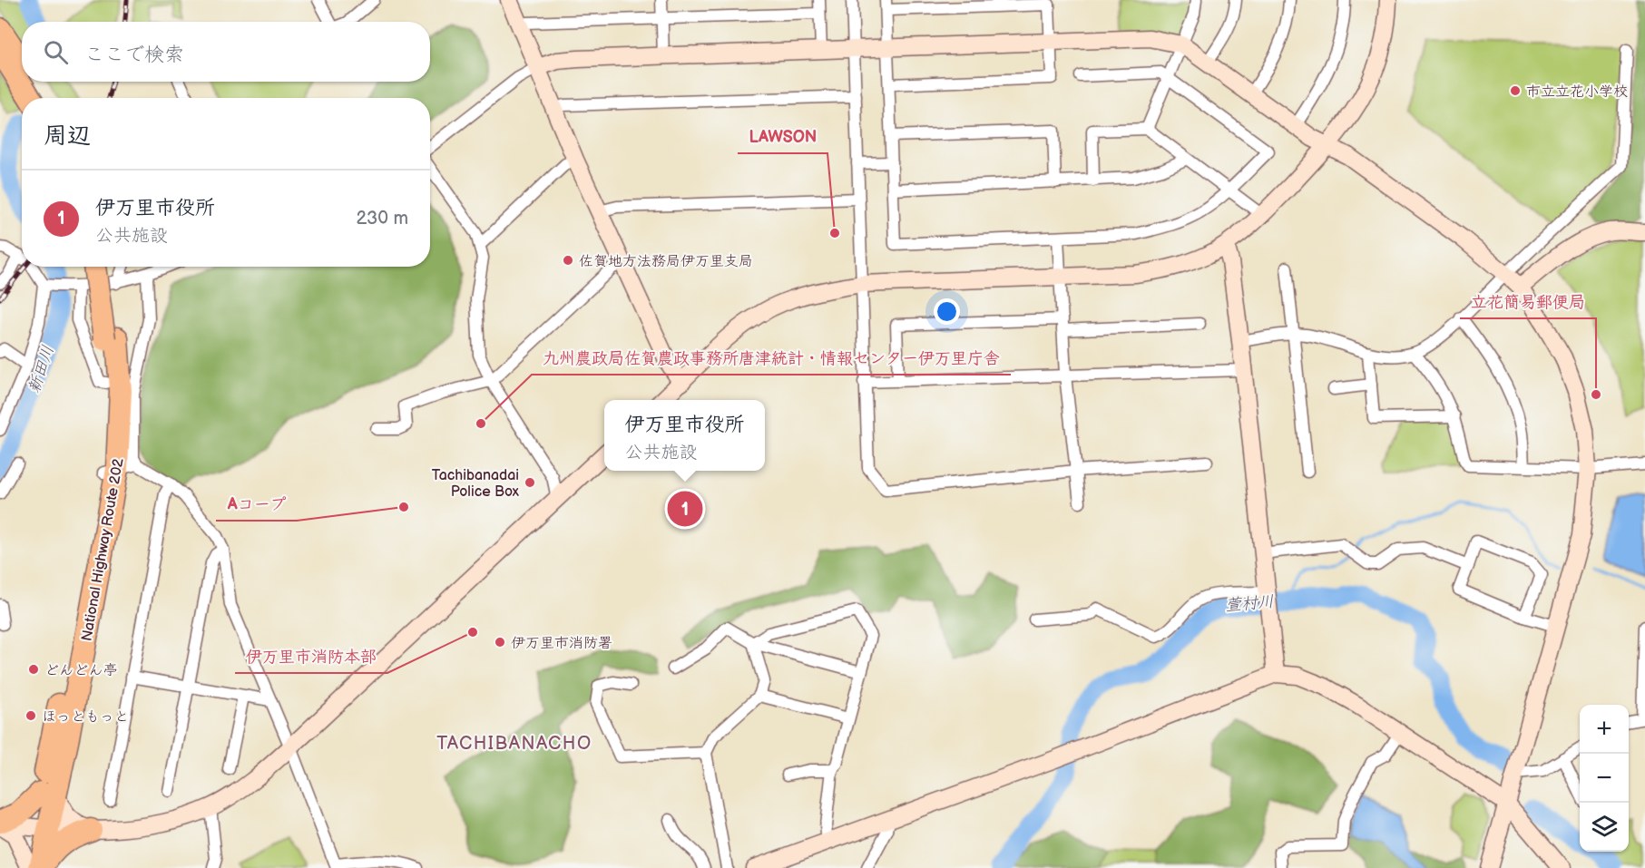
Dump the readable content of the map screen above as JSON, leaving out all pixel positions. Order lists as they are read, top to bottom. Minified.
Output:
{"streets":{"highway":["National Highway Route 202"]},"districts":["TACHIBANACHO"],"water":["新田川","萱村川"],"places":["市立立花小学校","LAWSON","佐賀地方法務局伊万里支局","立花簡易郵便局","九州農政局佐賀農政事務所唐津統計・情報センター伊万里庁舎","Tachibanadai Police Box","Aコープ","伊万里市消防本部","伊万里市消防署","どんどん亭","ほっともっと"],"page":{"search":"ここで検索","heading":"周辺","list":[{"mark":"1","name":"伊万里市役所","note":"公共施設","value":"230 m"}],"popup":["伊万里市役所","公共施設"],"pins":"1","map_buttons":["+","−"]}}
